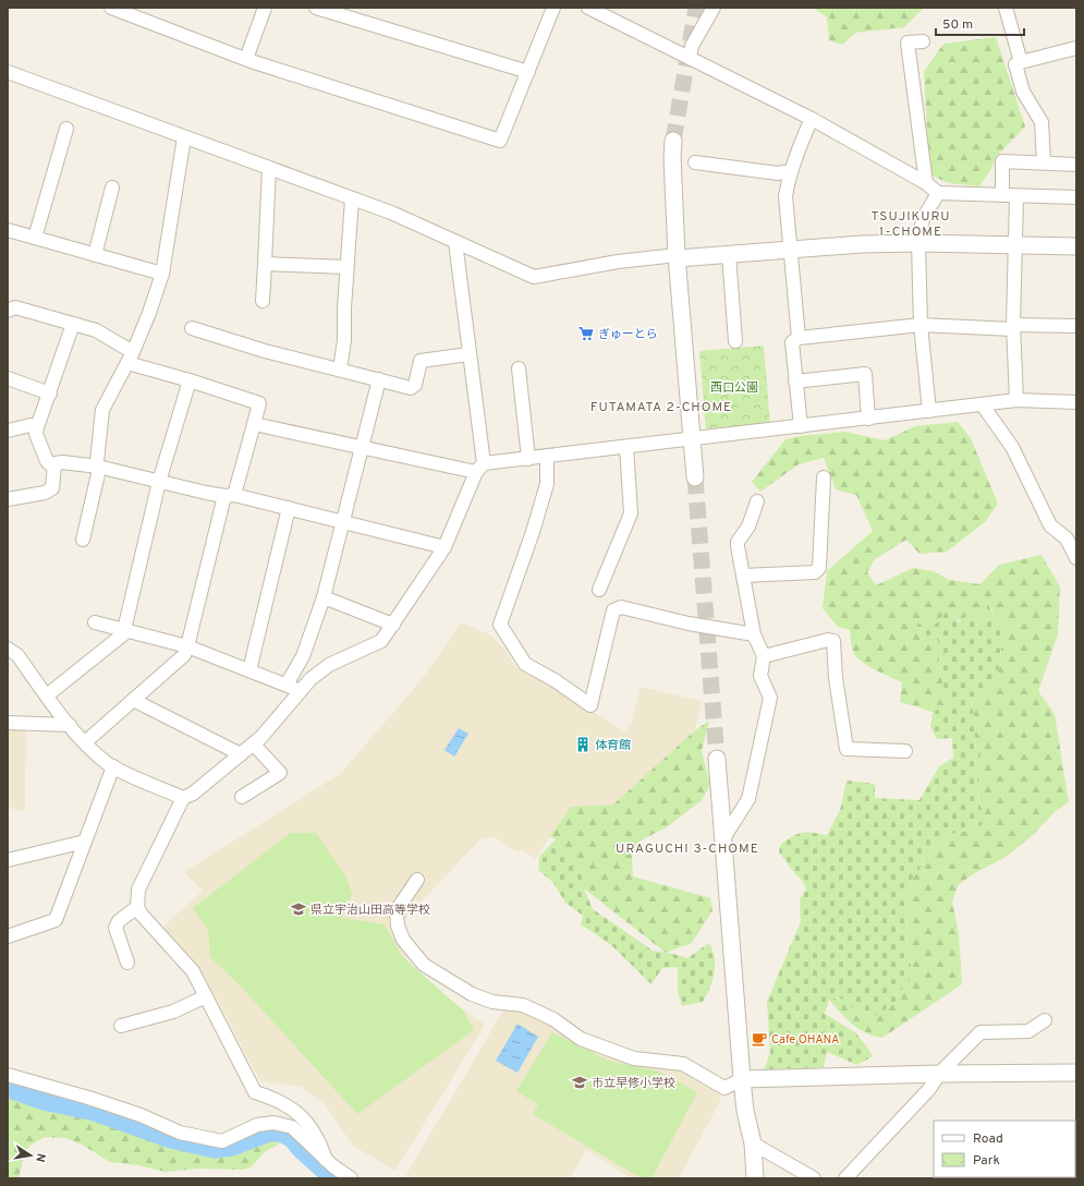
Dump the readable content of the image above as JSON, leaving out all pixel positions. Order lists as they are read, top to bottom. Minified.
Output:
{"districts":["TSUJIKURU 1-CHOME","FUTAMATA 2-CHOME","URAGUCHI 3-CHOME"],"parks":["西口公園"],"places":{"supermarket":["ぎゅーとら"],"building":["体育館"],"school or university":["県立宇治山田高等学校","市立早修小学校"],"cafe":["Cafe OHANA"]},"legend":["Road","Park"],"scale_bar":"50 m","north":"right"}
